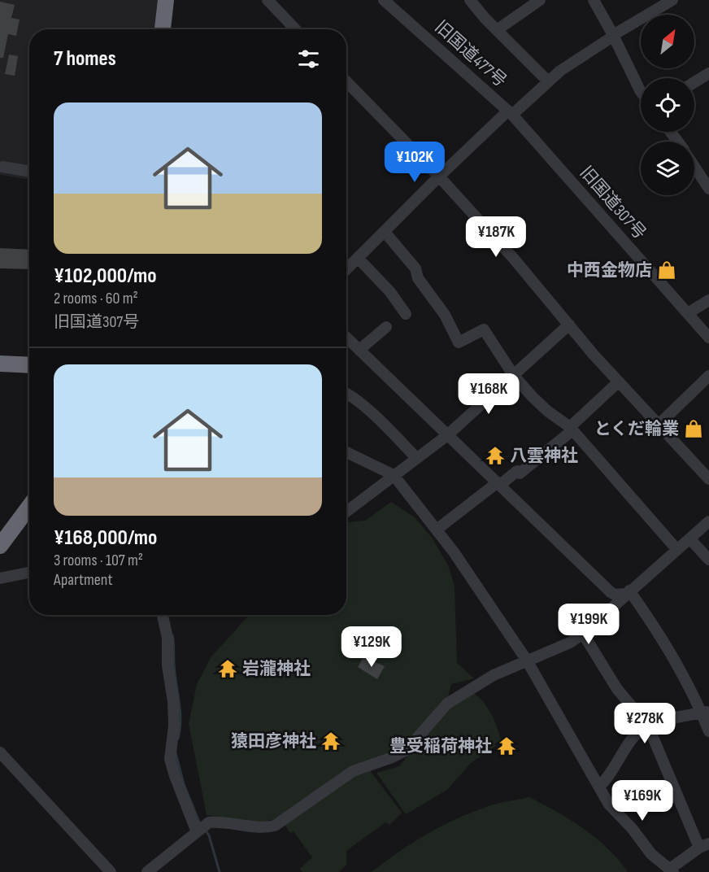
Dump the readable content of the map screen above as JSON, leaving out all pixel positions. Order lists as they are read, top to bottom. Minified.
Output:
{"streets":{"street":["旧国道477号","旧国道307号"]},"crossings":[["旧国道477号","旧国道307号"]],"places":{"shop":["中西金物店","とくだ輪業"],"temple":["八雲神社","岩瀧神社","猿田彦神社","豊受稲荷神社"]},"north":"top right","page":{"heading":"7 homes","list":[{"name":"¥102,000/mo","note":"2 rooms · 60 m² · 旧国道307号"},{"name":"¥168,000/mo","note":"3 rooms · 107 m² · Apartment"}],"price":["¥102K","¥187K","¥168K","¥199K","¥129K","¥278K","¥169K"]}}
